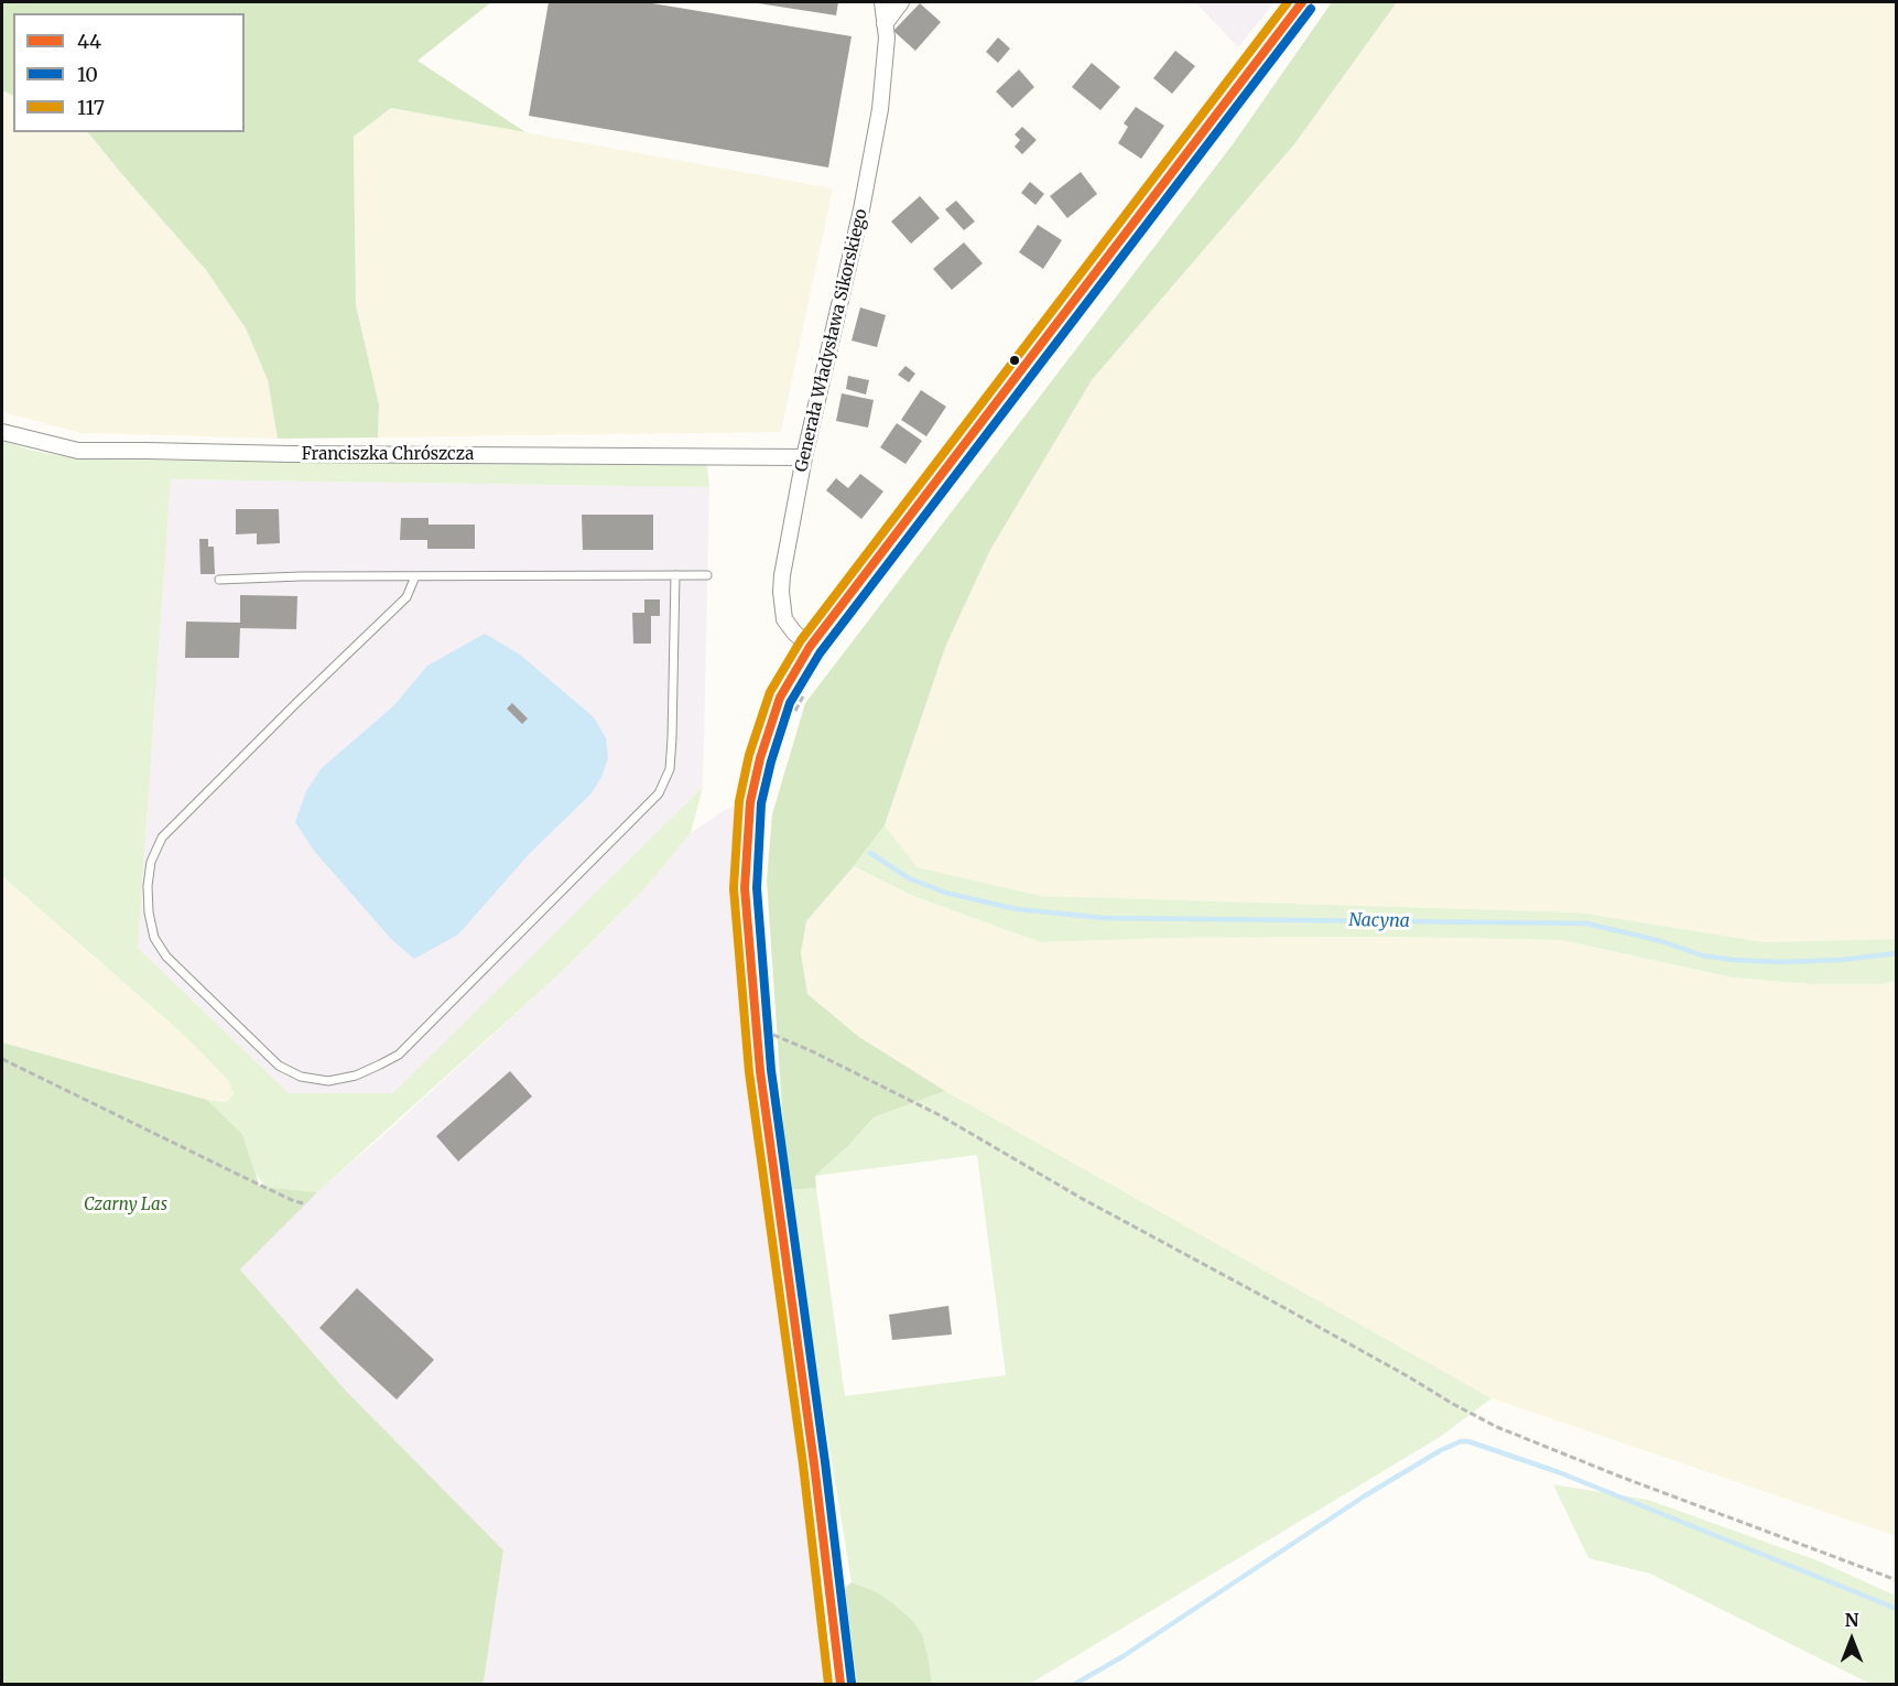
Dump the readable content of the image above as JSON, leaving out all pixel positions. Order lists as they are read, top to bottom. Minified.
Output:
{"streets":{"street":["Generała Władysława Sikorskiego","Franciszka Chrószcza"]},"crossings":[["Generała Władysława Sikorskiego","Franciszka Chrószcza"]],"water":["Nacyna"],"parks":["Czarny Las"],"lines":["transit line 44","transit line 117","transit line 10"],"legend":["44","10","117"],"north":"top"}
